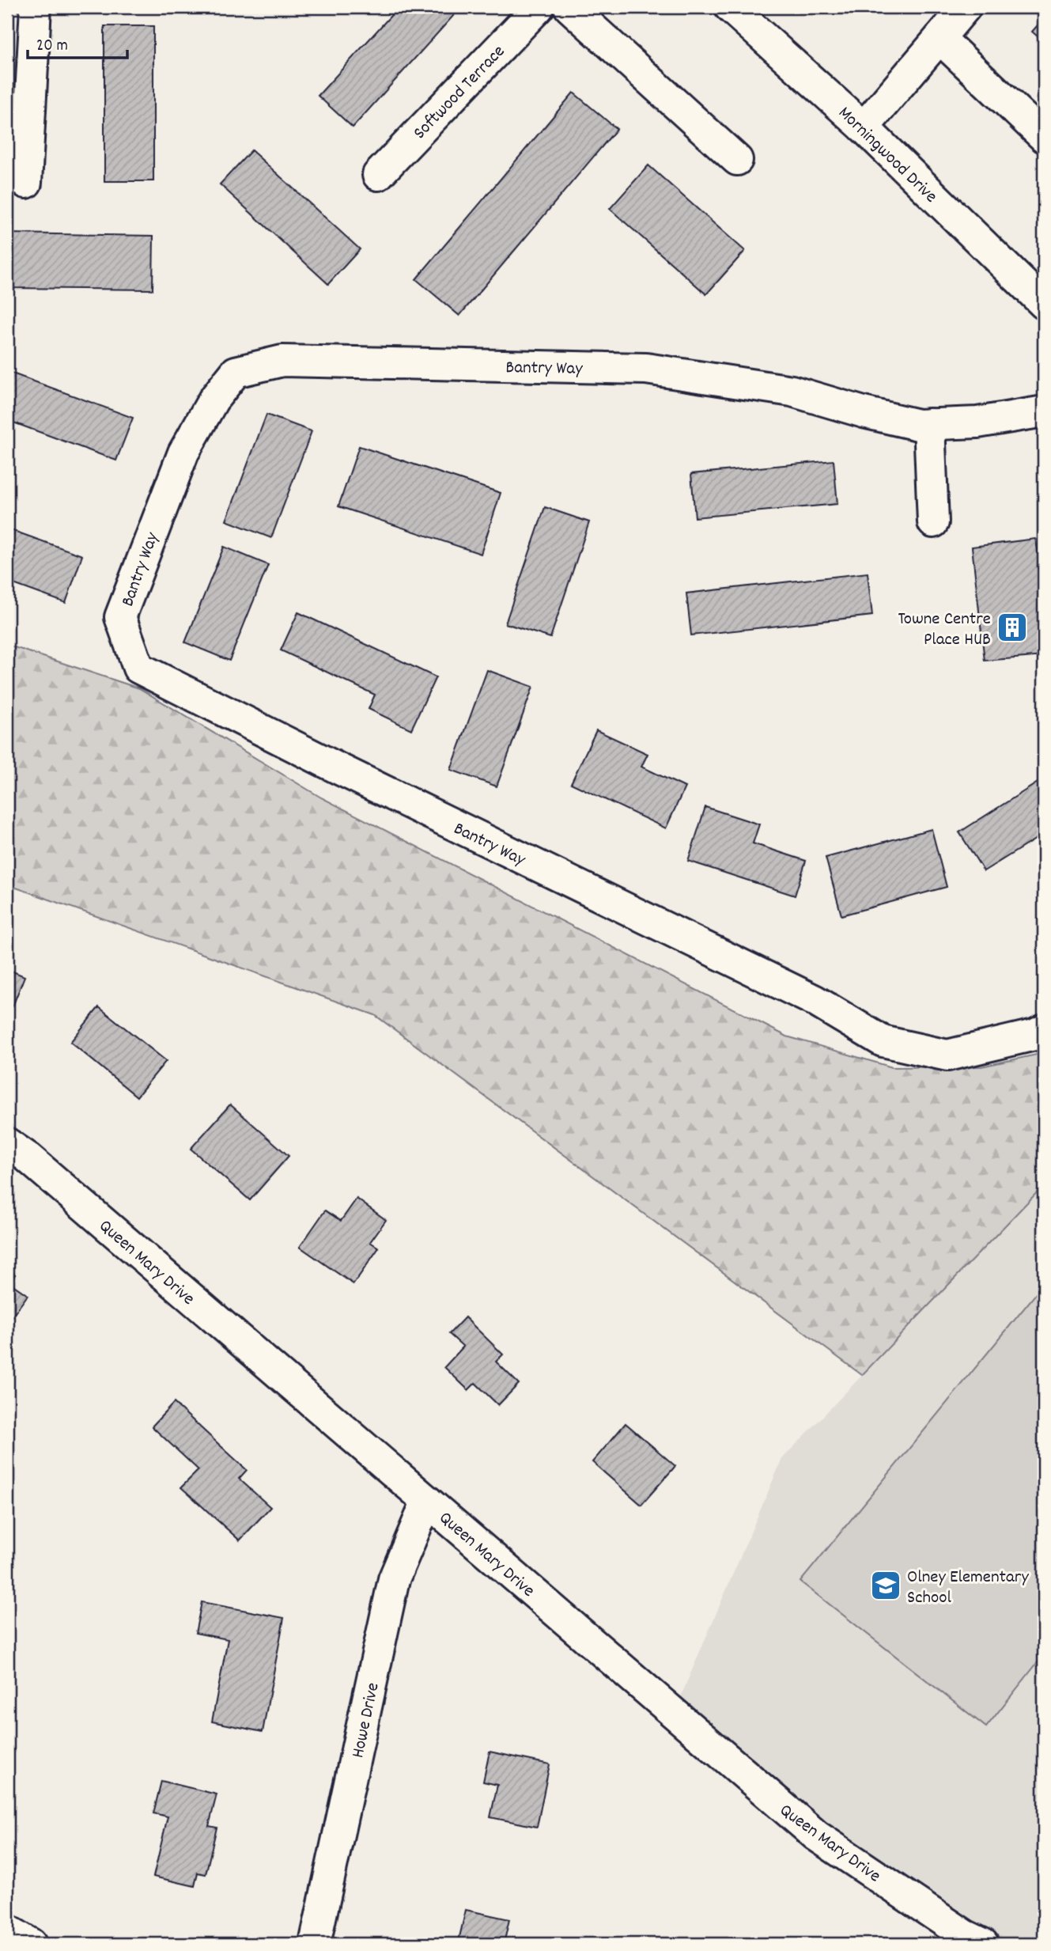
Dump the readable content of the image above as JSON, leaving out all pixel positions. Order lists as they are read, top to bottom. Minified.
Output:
{"streets":{"street":["Softwood Terrace","Morningwood Drive","Bantry Way","Queen Mary Drive","Howe Drive"]},"crossings":[["Queen Mary Drive","Howe Drive"]],"places":{"building":["Towne Centre Place HUB"],"school or university":["Olney Elementary School"]},"scale_bar":"20 m"}
